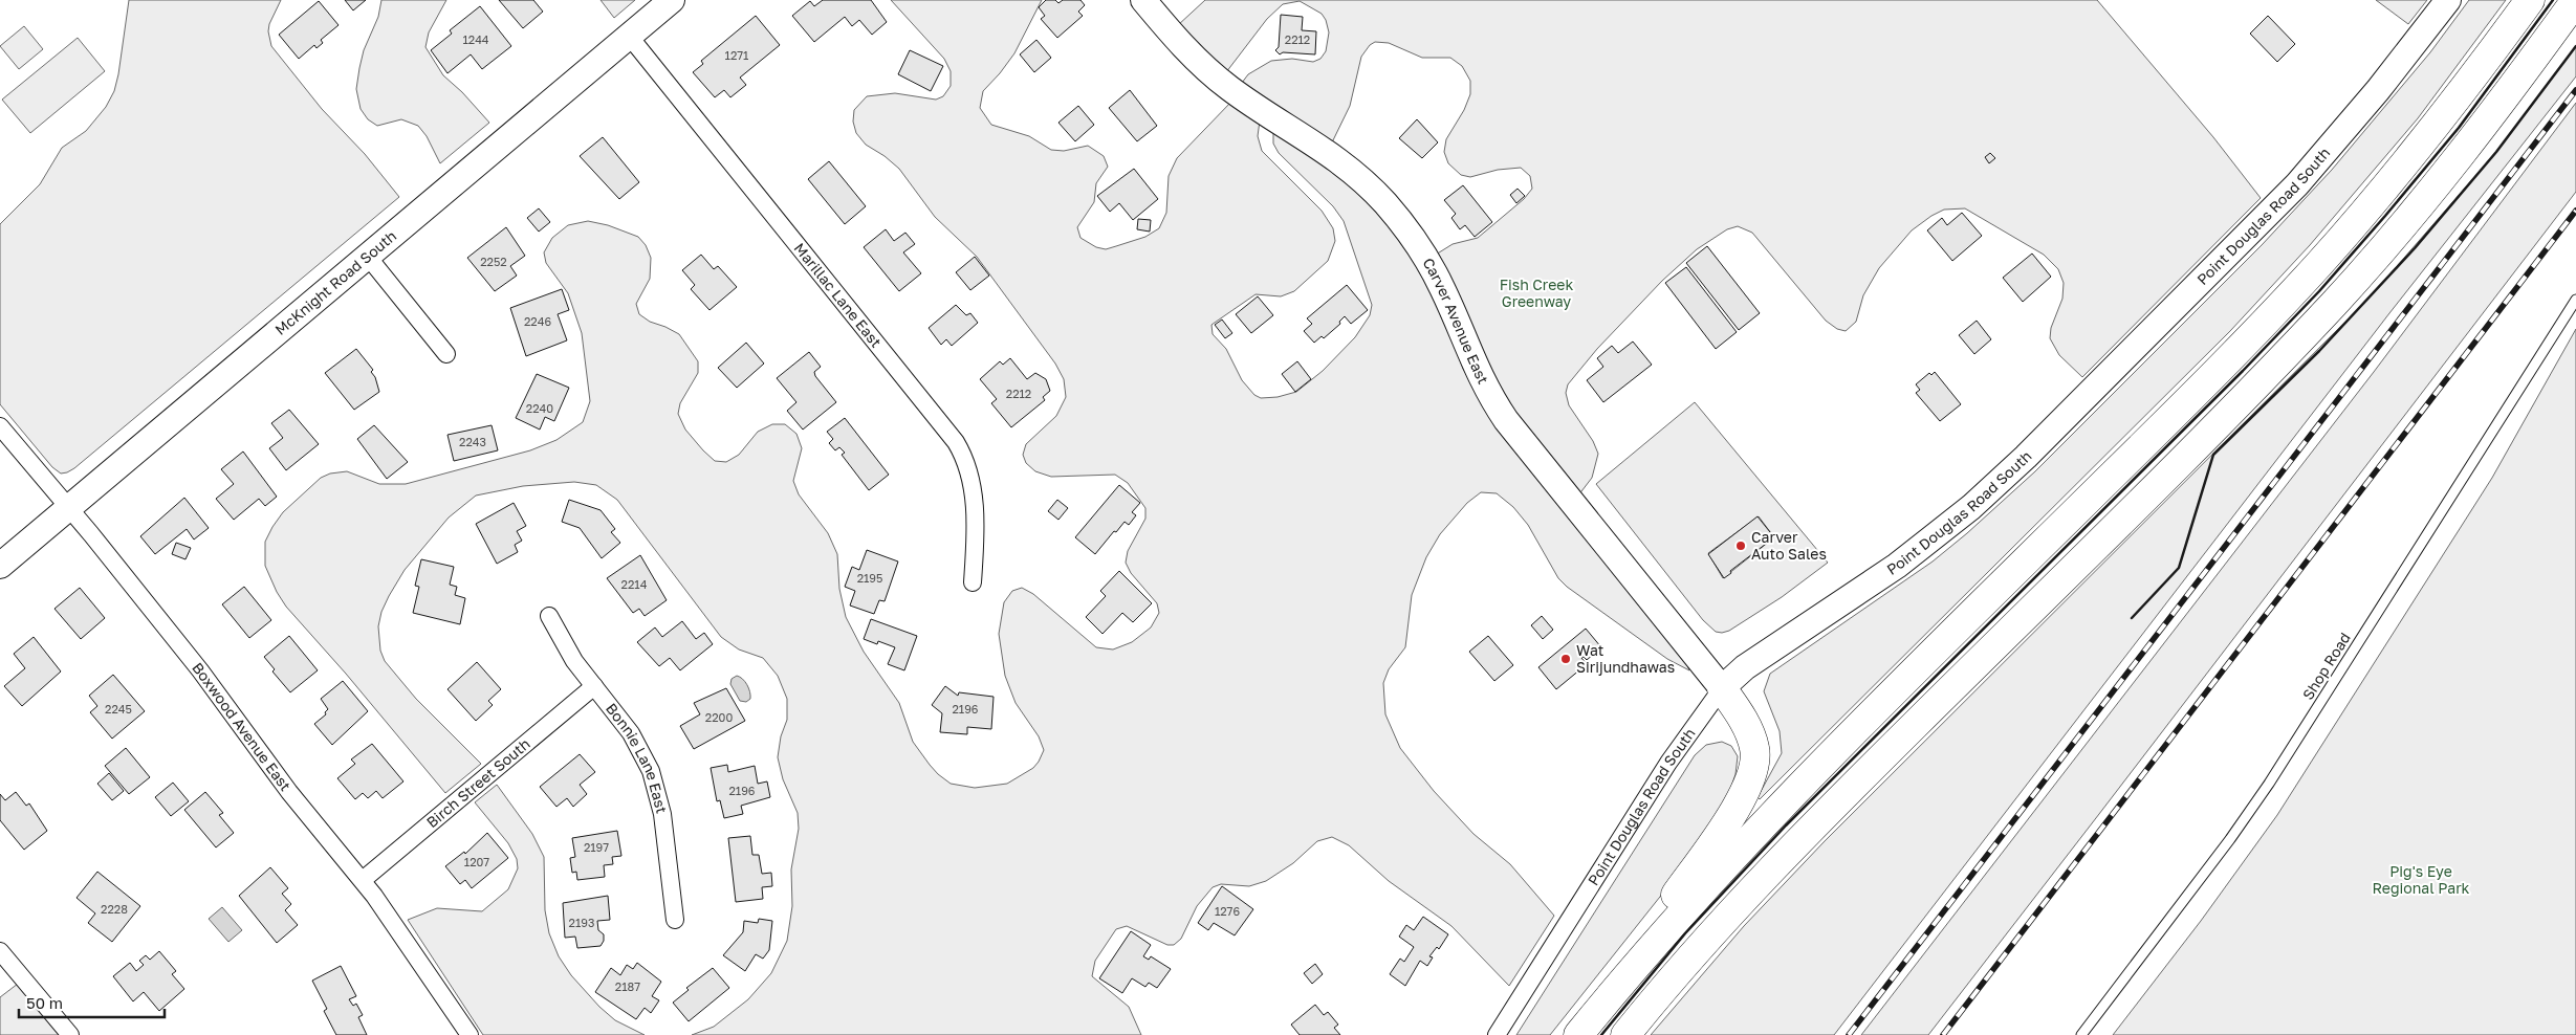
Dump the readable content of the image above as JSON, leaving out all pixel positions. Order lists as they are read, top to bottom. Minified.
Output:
{"streets":{"street":["Point Douglas Road South","McKnight Road South","Marillac Lane East","Carver Avenue East","Boxwood Avenue East","Bonnie Lane East","Birch Street South"],"lane":["Shop Road"]},"crossings":[["Point Douglas Road South","Carver Avenue East"],["McKnight Road South","Marillac Lane East"],["McKnight Road South","Boxwood Avenue East"],["Boxwood Avenue East","Birch Street South"],["Bonnie Lane East","Birch Street South"]],"parks":["Fish Creek Greenway","Pig's Eye Regional Park"],"places":["Carver Auto Sales","Wat Sirijundhawas"],"house_numbers":["1244","2212","1271","2252","2246","2212","2240","2243","2195","2214","2245","2196","2200","2196","2197","1207","2228","1276","2193","2187"],"scale_bar":"50 m"}
